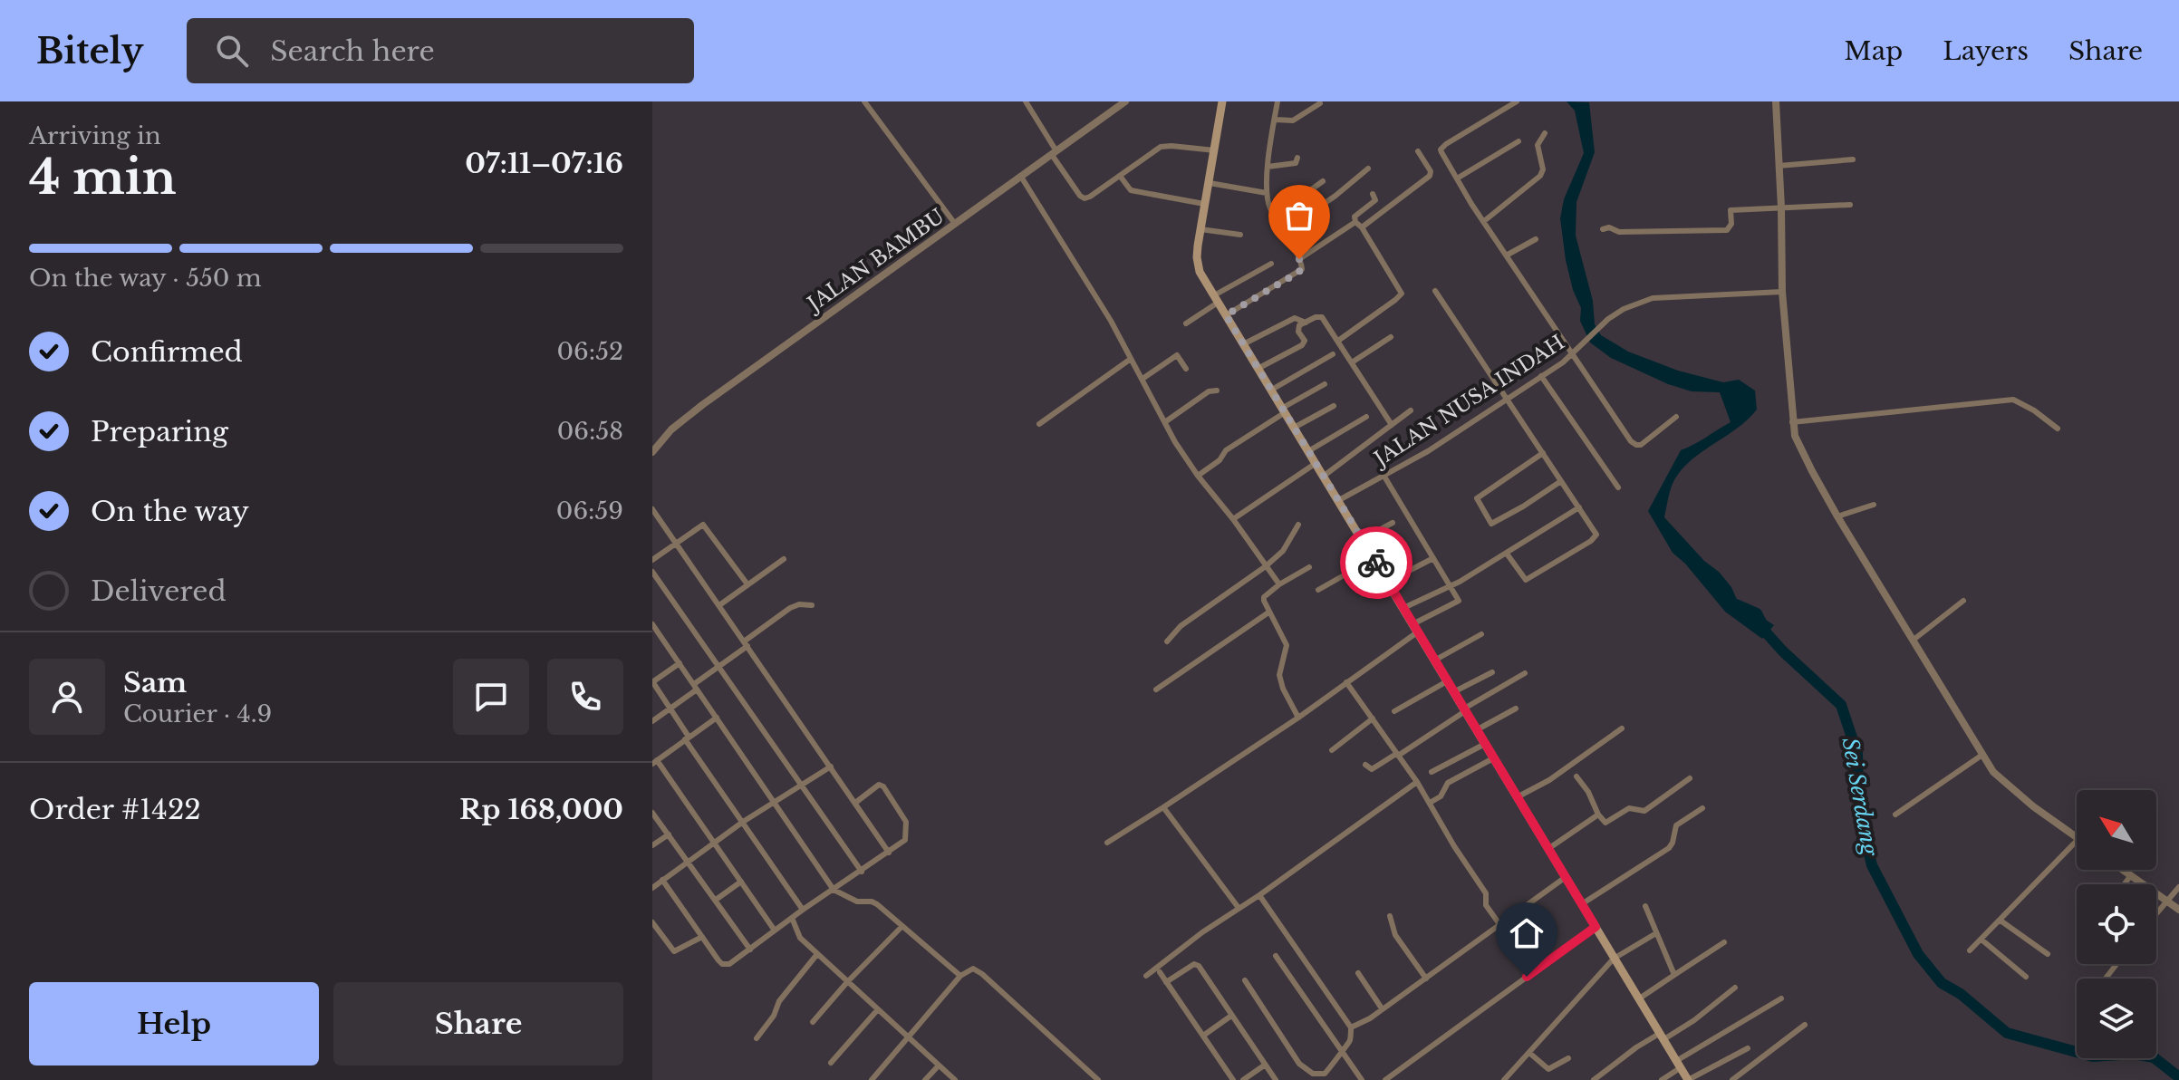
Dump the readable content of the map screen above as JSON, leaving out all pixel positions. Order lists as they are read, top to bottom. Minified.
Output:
{"streets":{"street":["JALAN BAMBU","JALAN NUSA INDAH"]},"water":["Sei Serdang"],"north":"top left","page":{"header":"Bitely","search":"Search here","nav":["Map","Layers","Share"],"heading":["4 min","Arriving in","07:11–07:16"],"panel":["Sam","Courier · 4.9","Order #1422","Rp 168,000"],"bar":"On the way · 550 m","list":[["Confirmed","06:52"],["Preparing","06:58"],["On the way","06:59"],"Delivered"],"buttons":["Help","Share"]}}
